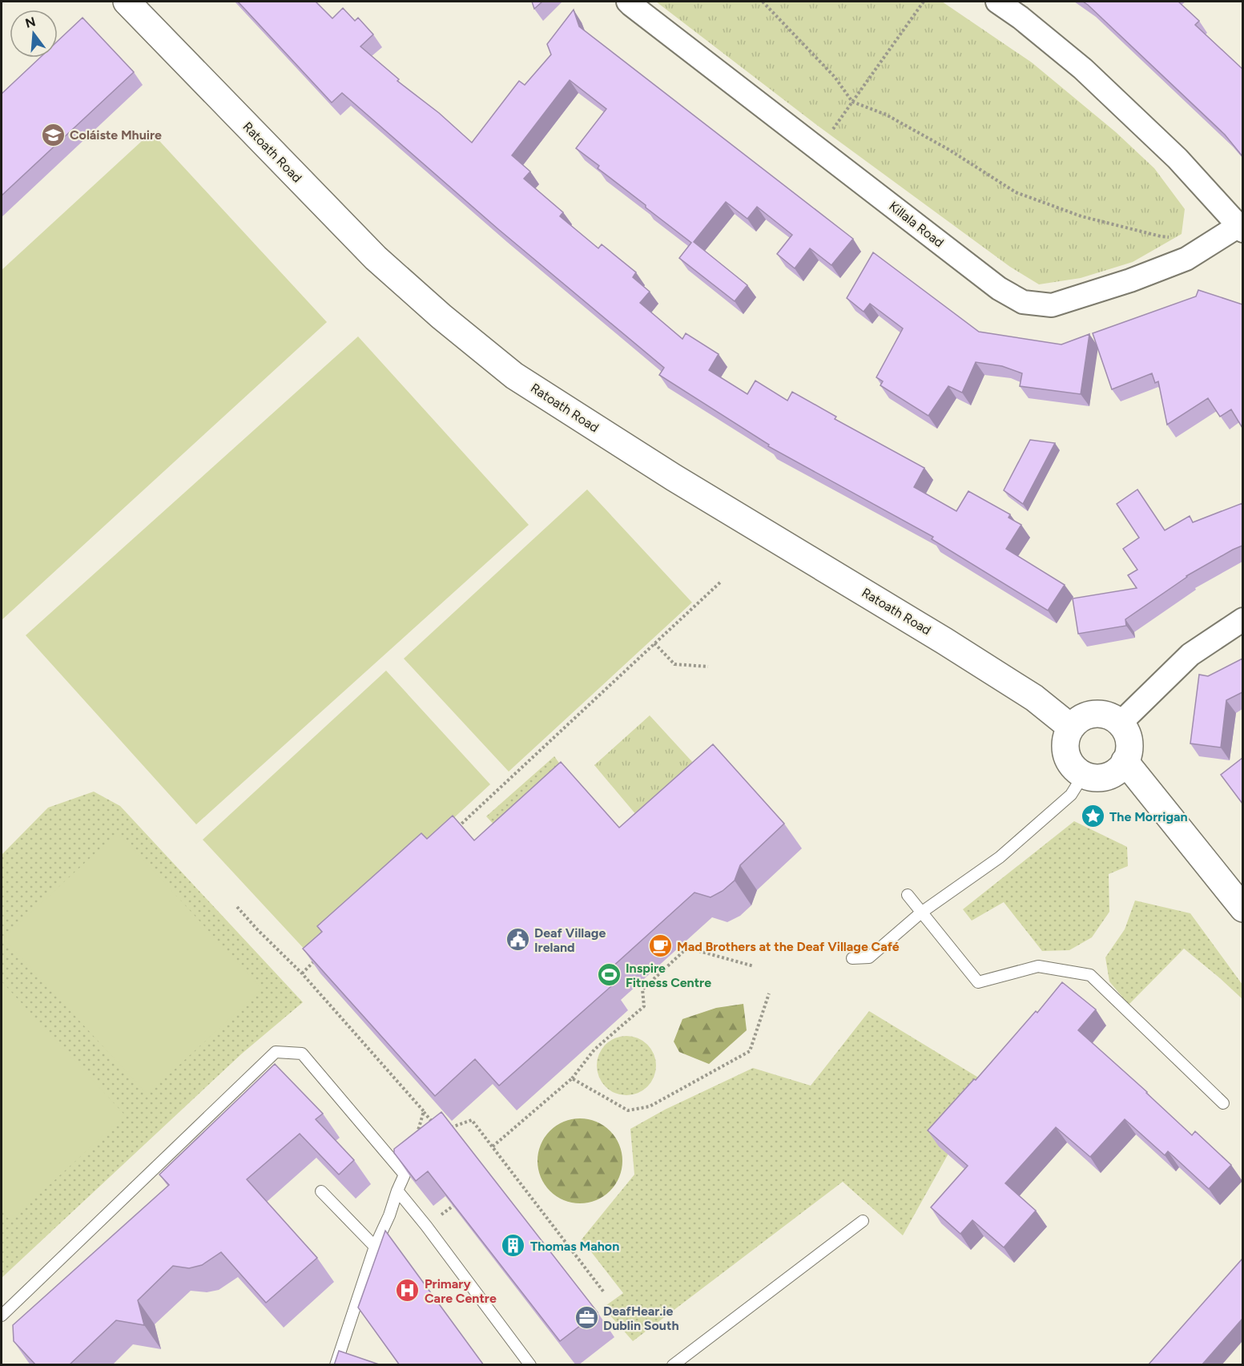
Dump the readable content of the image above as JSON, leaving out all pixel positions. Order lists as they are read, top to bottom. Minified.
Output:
{"streets":{"main road":["Ratoath Road"],"street":["Killala Road"]},"places":{"school or university":["Coláiste Mhuire"],"place":["The Morrigan"],"public building":["Deaf Village Ireland"],"cafe":["Mad Brothers at the Deaf Village Café"],"sports":["Inspire Fitness Centre"],"building":["Thomas Mahon"],"hospital":["Primary Care Centre"],"office":["DeafHear.ie Dublin South"]},"north":"top"}
